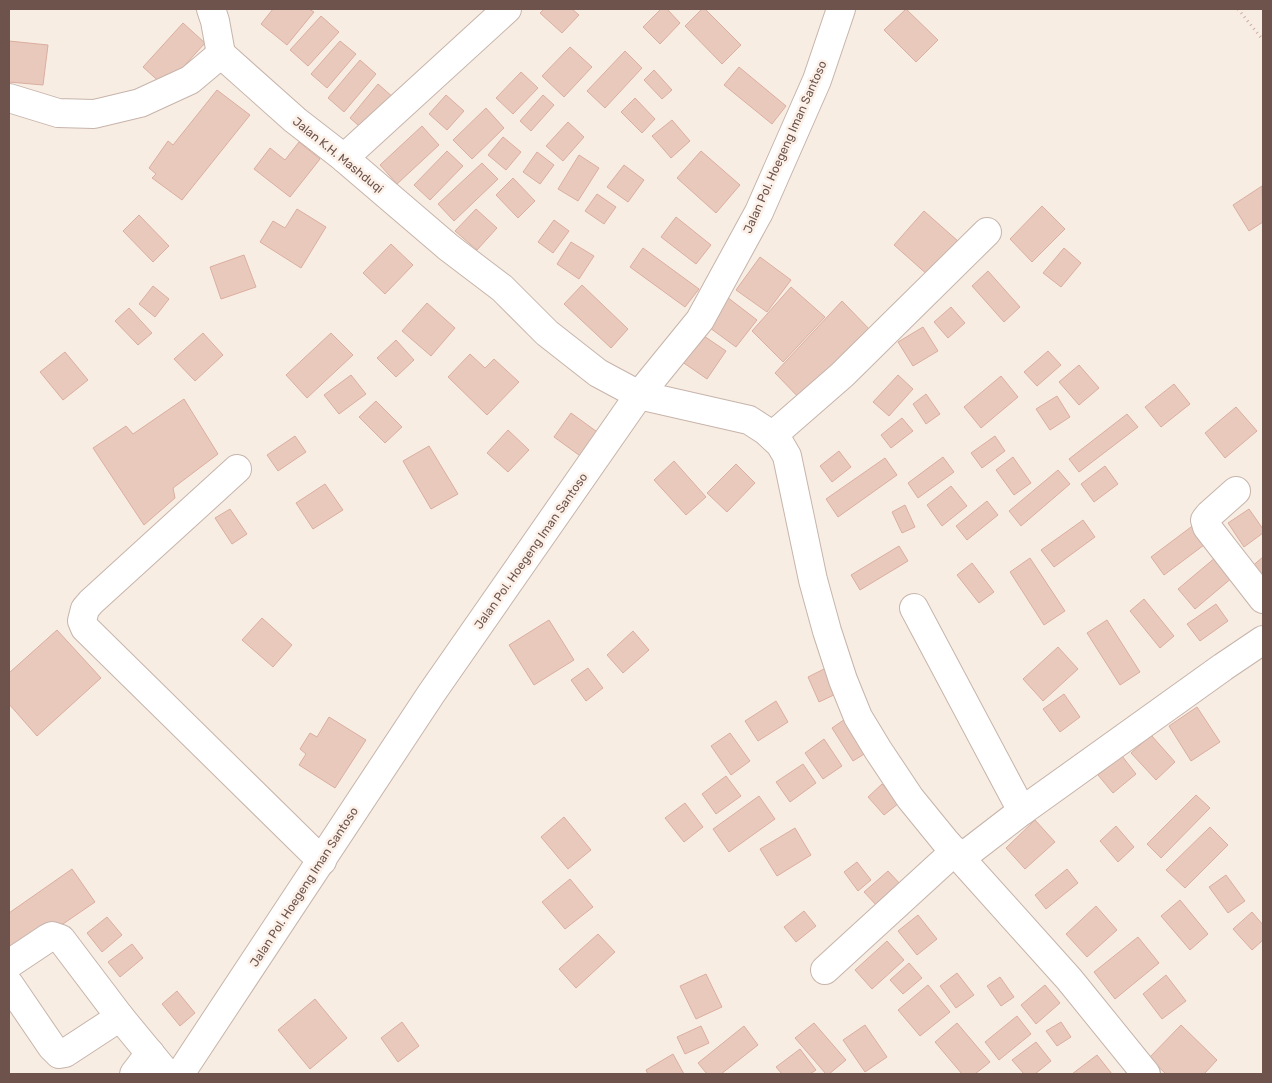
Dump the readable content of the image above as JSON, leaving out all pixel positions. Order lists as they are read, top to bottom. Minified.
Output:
{"streets":{"street":["Jalan Pol. Hoegeng Iman Santoso","Jalan K.H. Mashduqi"]},"crossings":[["Jalan Pol. Hoegeng Iman Santoso","Jalan K.H. Mashduqi"]]}
